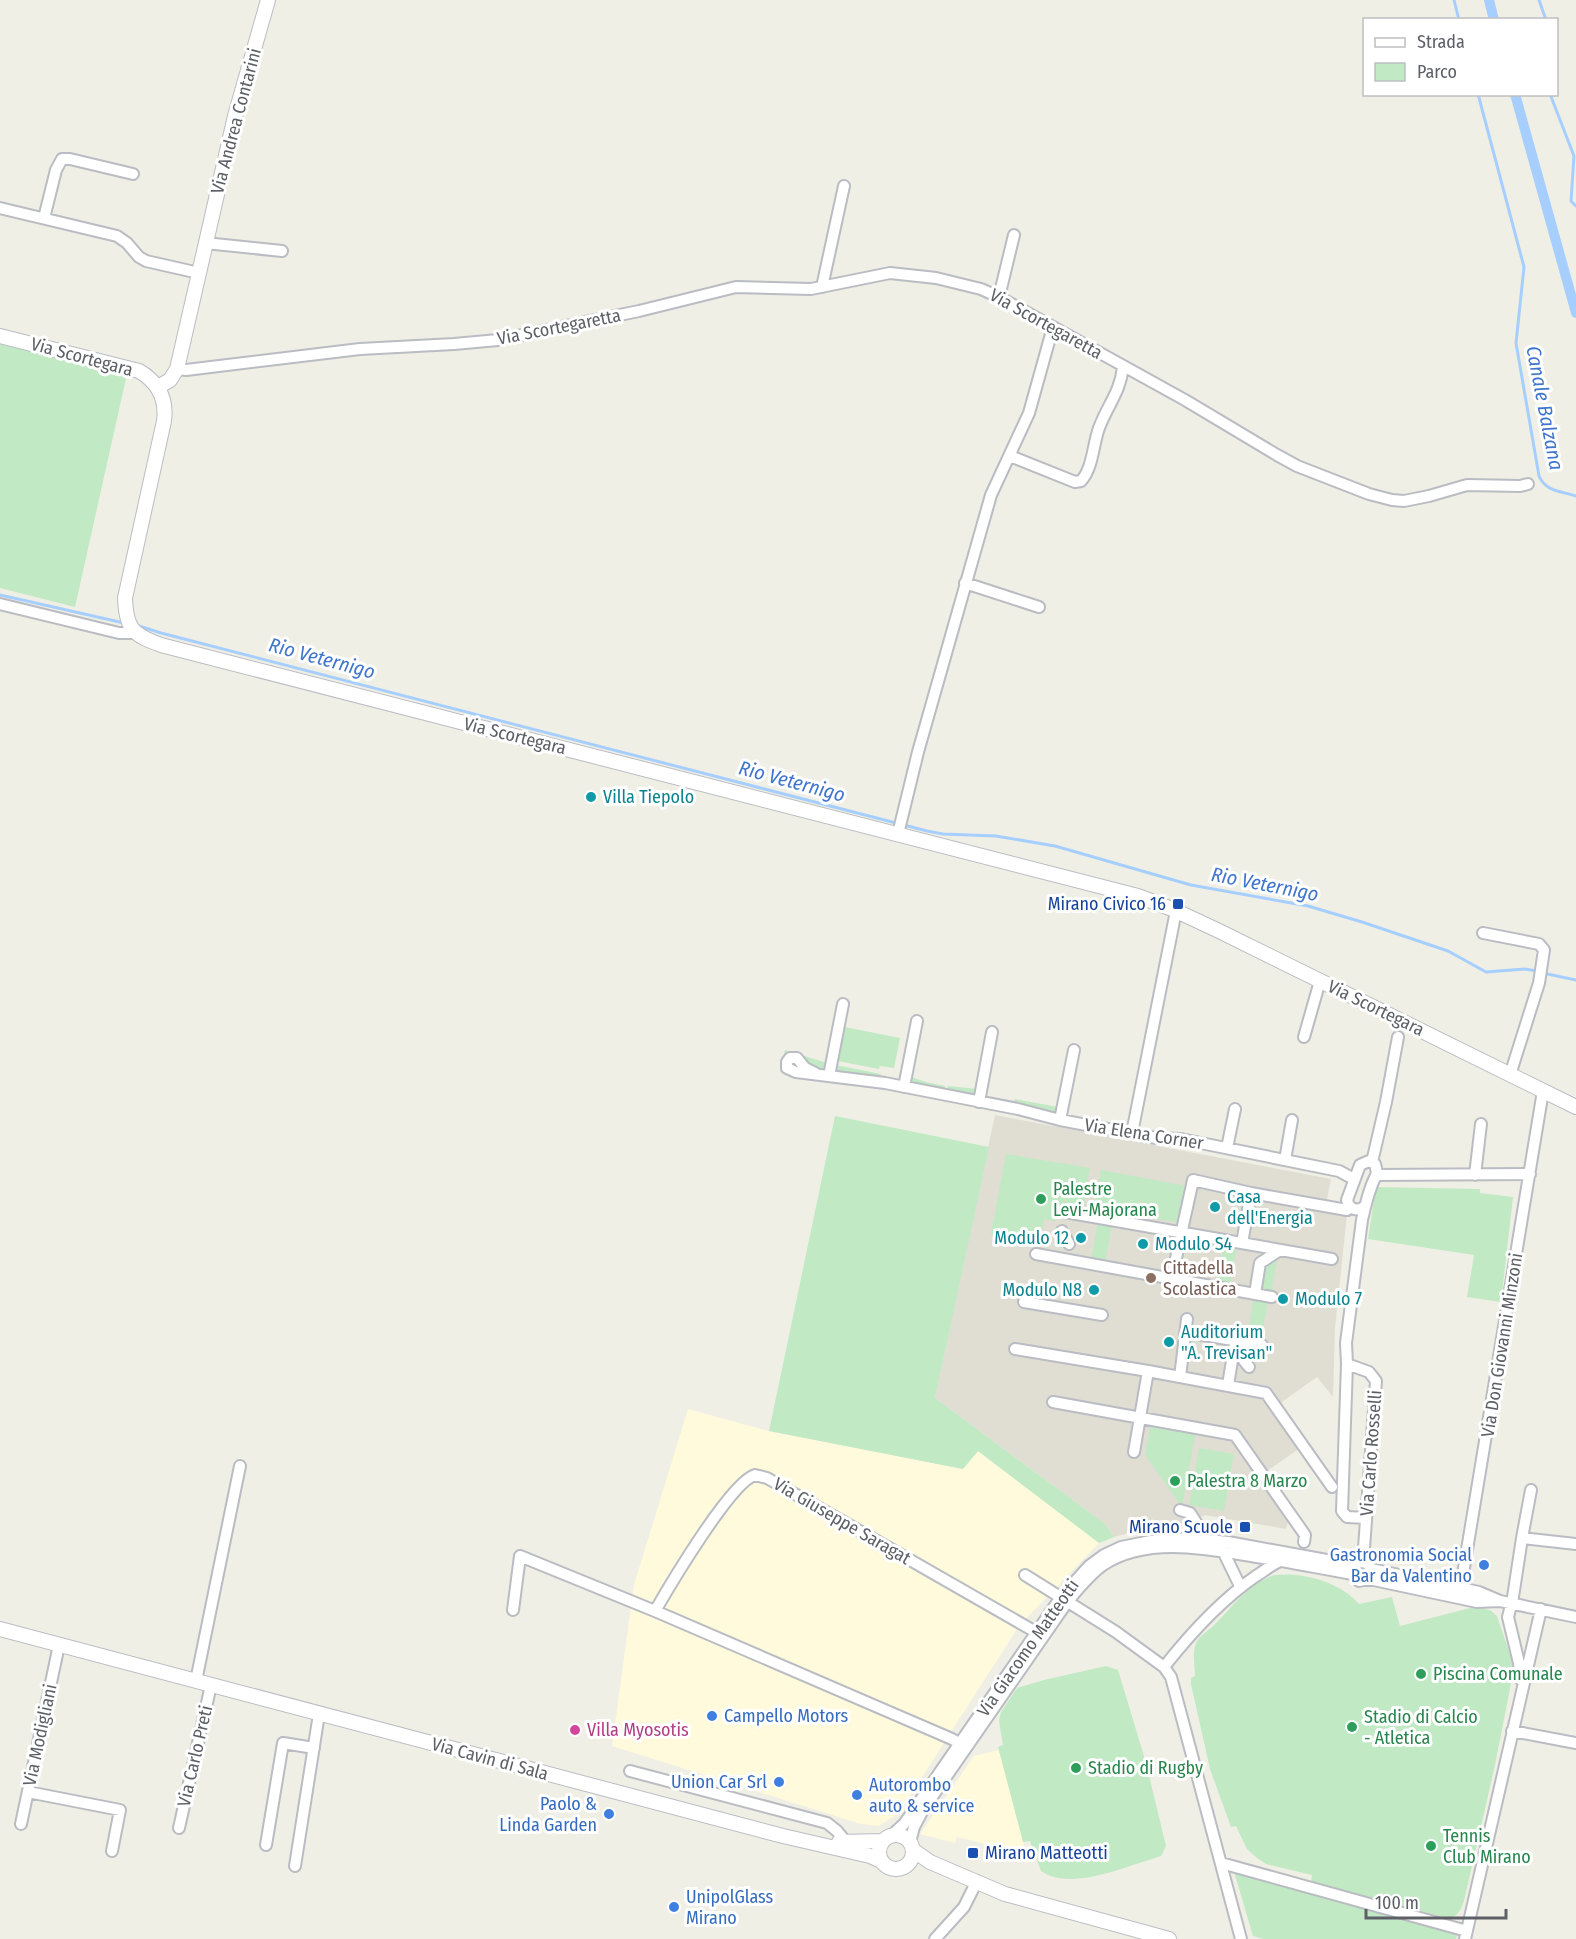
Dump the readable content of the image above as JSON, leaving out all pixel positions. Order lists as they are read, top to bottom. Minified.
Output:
{"streets":{"street":["Via Andrea Contarini","Via Scortegaretta","Via Scortegara","Via Elena Corner","Via Don Giovanni Minzoni","Via Carlo Rosselli","Via Giuseppe Saragat","Via Giacomo Matteotti","Via Modigliani","Via Carlo Preti","Via Cavin di Sala"]},"crossings":[["Via Andrea Contarini","Via Scortegaretta"],["Via Scortegara","Via Don Giovanni Minzoni"],["Via Don Giovanni Minzoni","Via Giacomo Matteotti"],["Via Carlo Rosselli","Via Giacomo Matteotti"],["Via Giuseppe Saragat","Via Giacomo Matteotti"],["Via Giacomo Matteotti","Via Cavin di Sala"],["Via Modigliani","Via Cavin di Sala"],["Via Carlo Preti","Via Cavin di Sala"]],"water":["Canale Balzana","Rio Veternigo"],"places":{"other":["Villa Tiepolo","Palestre Levi-Majorana","Casa dell'Energia","Modulo 12","Modulo S4","Cittadella Scolastica","Modulo N8","Modulo 7","Auditorium \"A. Trevisan\"","Palestra 8 Marzo","Gastronomia Social Bar da Valentino","Piscina Comunale","Campello Motors","Stadio di Calcio - Atletica","Villa Myosotis","Stadio di Rugby","Union Car Srl","Autorombo auto & service","Paolo & Linda Garden","Tennis Club Mirano","UnipolGlass Mirano"],"transit":["Mirano Civico 16","Mirano Scuole","Mirano Matteotti"]},"legend":["Strada","Parco"],"scale_bar":"100 m"}
